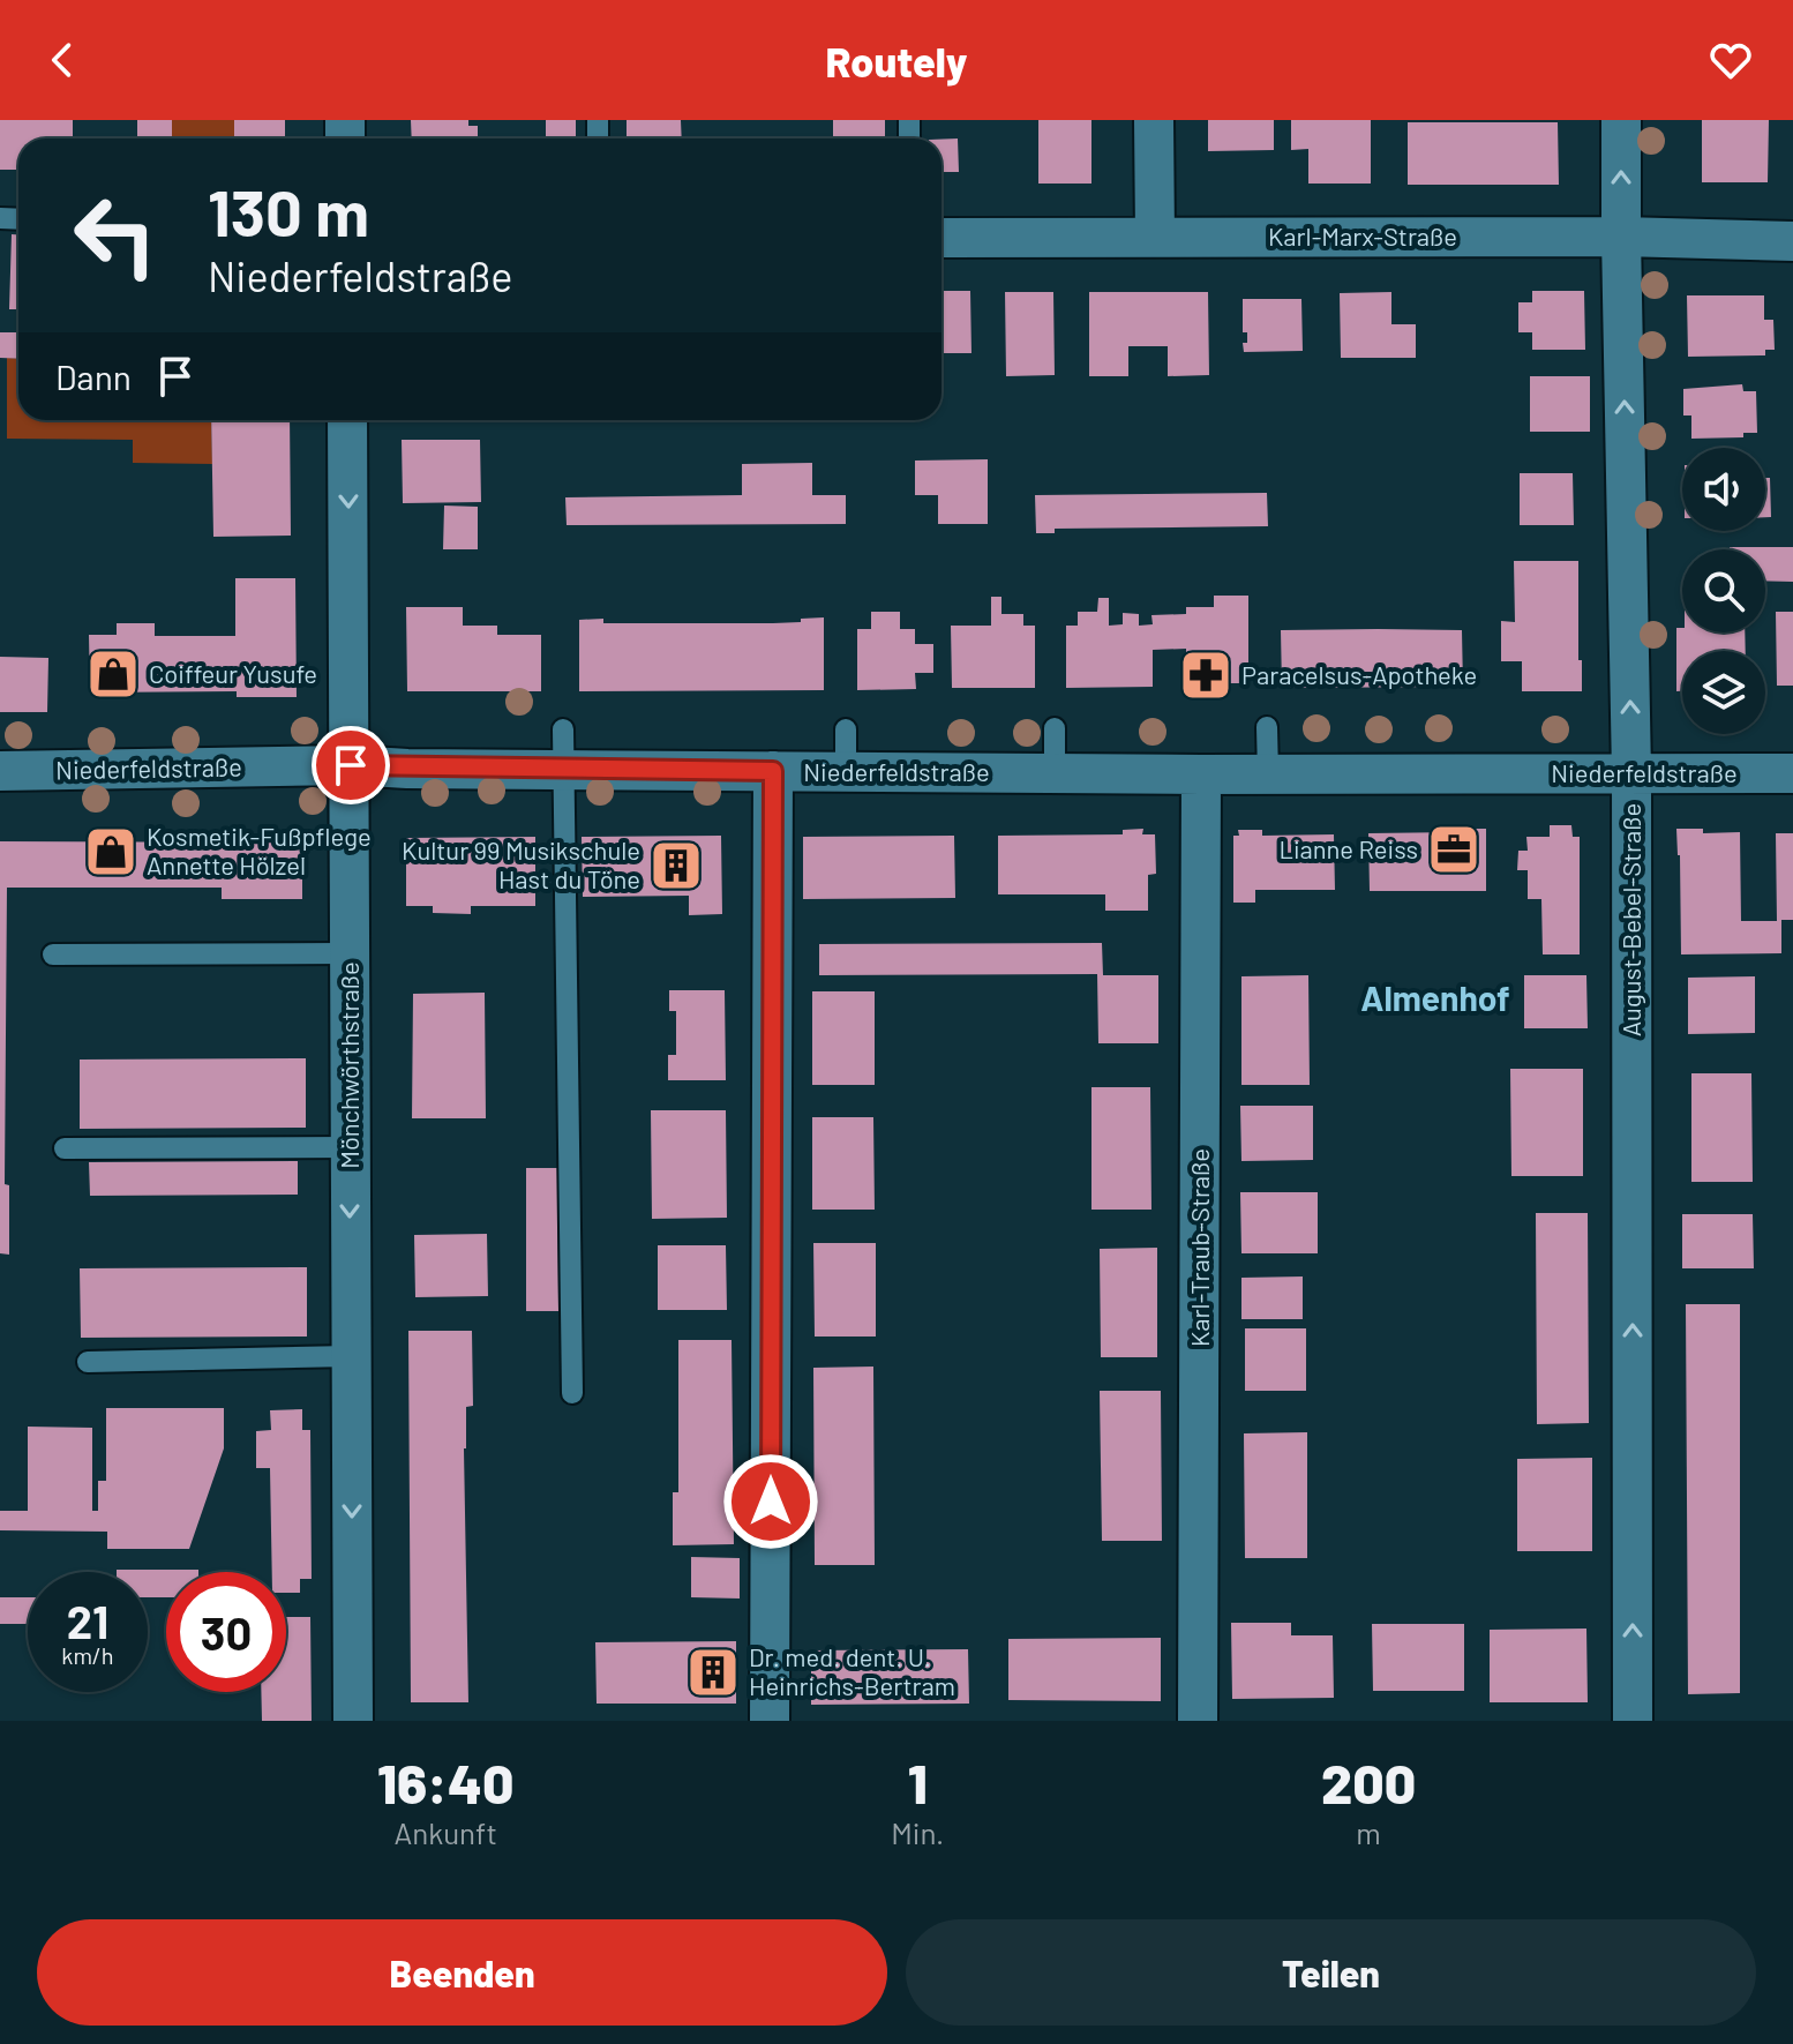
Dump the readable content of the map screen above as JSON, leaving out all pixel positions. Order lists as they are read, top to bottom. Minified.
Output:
{"streets":{"street":["Karl-Marx-Straße","Niederfeldstraße","August-Bebel-Straße","Mönchwörthstraße","Karl-Traub-Straße"]},"crossings":[["Karl-Marx-Straße","August-Bebel-Straße"],["Niederfeldstraße","August-Bebel-Straße"],["Niederfeldstraße","Mönchwörthstraße"],["Niederfeldstraße","Karl-Traub-Straße"]],"one_way":["August-Bebel-Straße","Mönchwörthstraße"],"districts":["Almenhof"],"places":{"shop":["Coiffeur Yusufe","Kosmetik-Fußpflege Annette Hölzel"],"pharmacy":["Paracelsus-Apotheke"],"office":["Lianne Reiss"],"building":["Kultur 99 Musikschule Hast du Töne","Dr. med. dent. U. Heinrichs-Bertram"]},"page":{"header":"Routely","turn":["130 m","Niederfeldstraße"],"then":"Dann","speed":"21 km/h","limit":"30","eta":["16:40","Ankunft","1","Min.","200","m"],"buttons":["Beenden","Teilen"]}}
